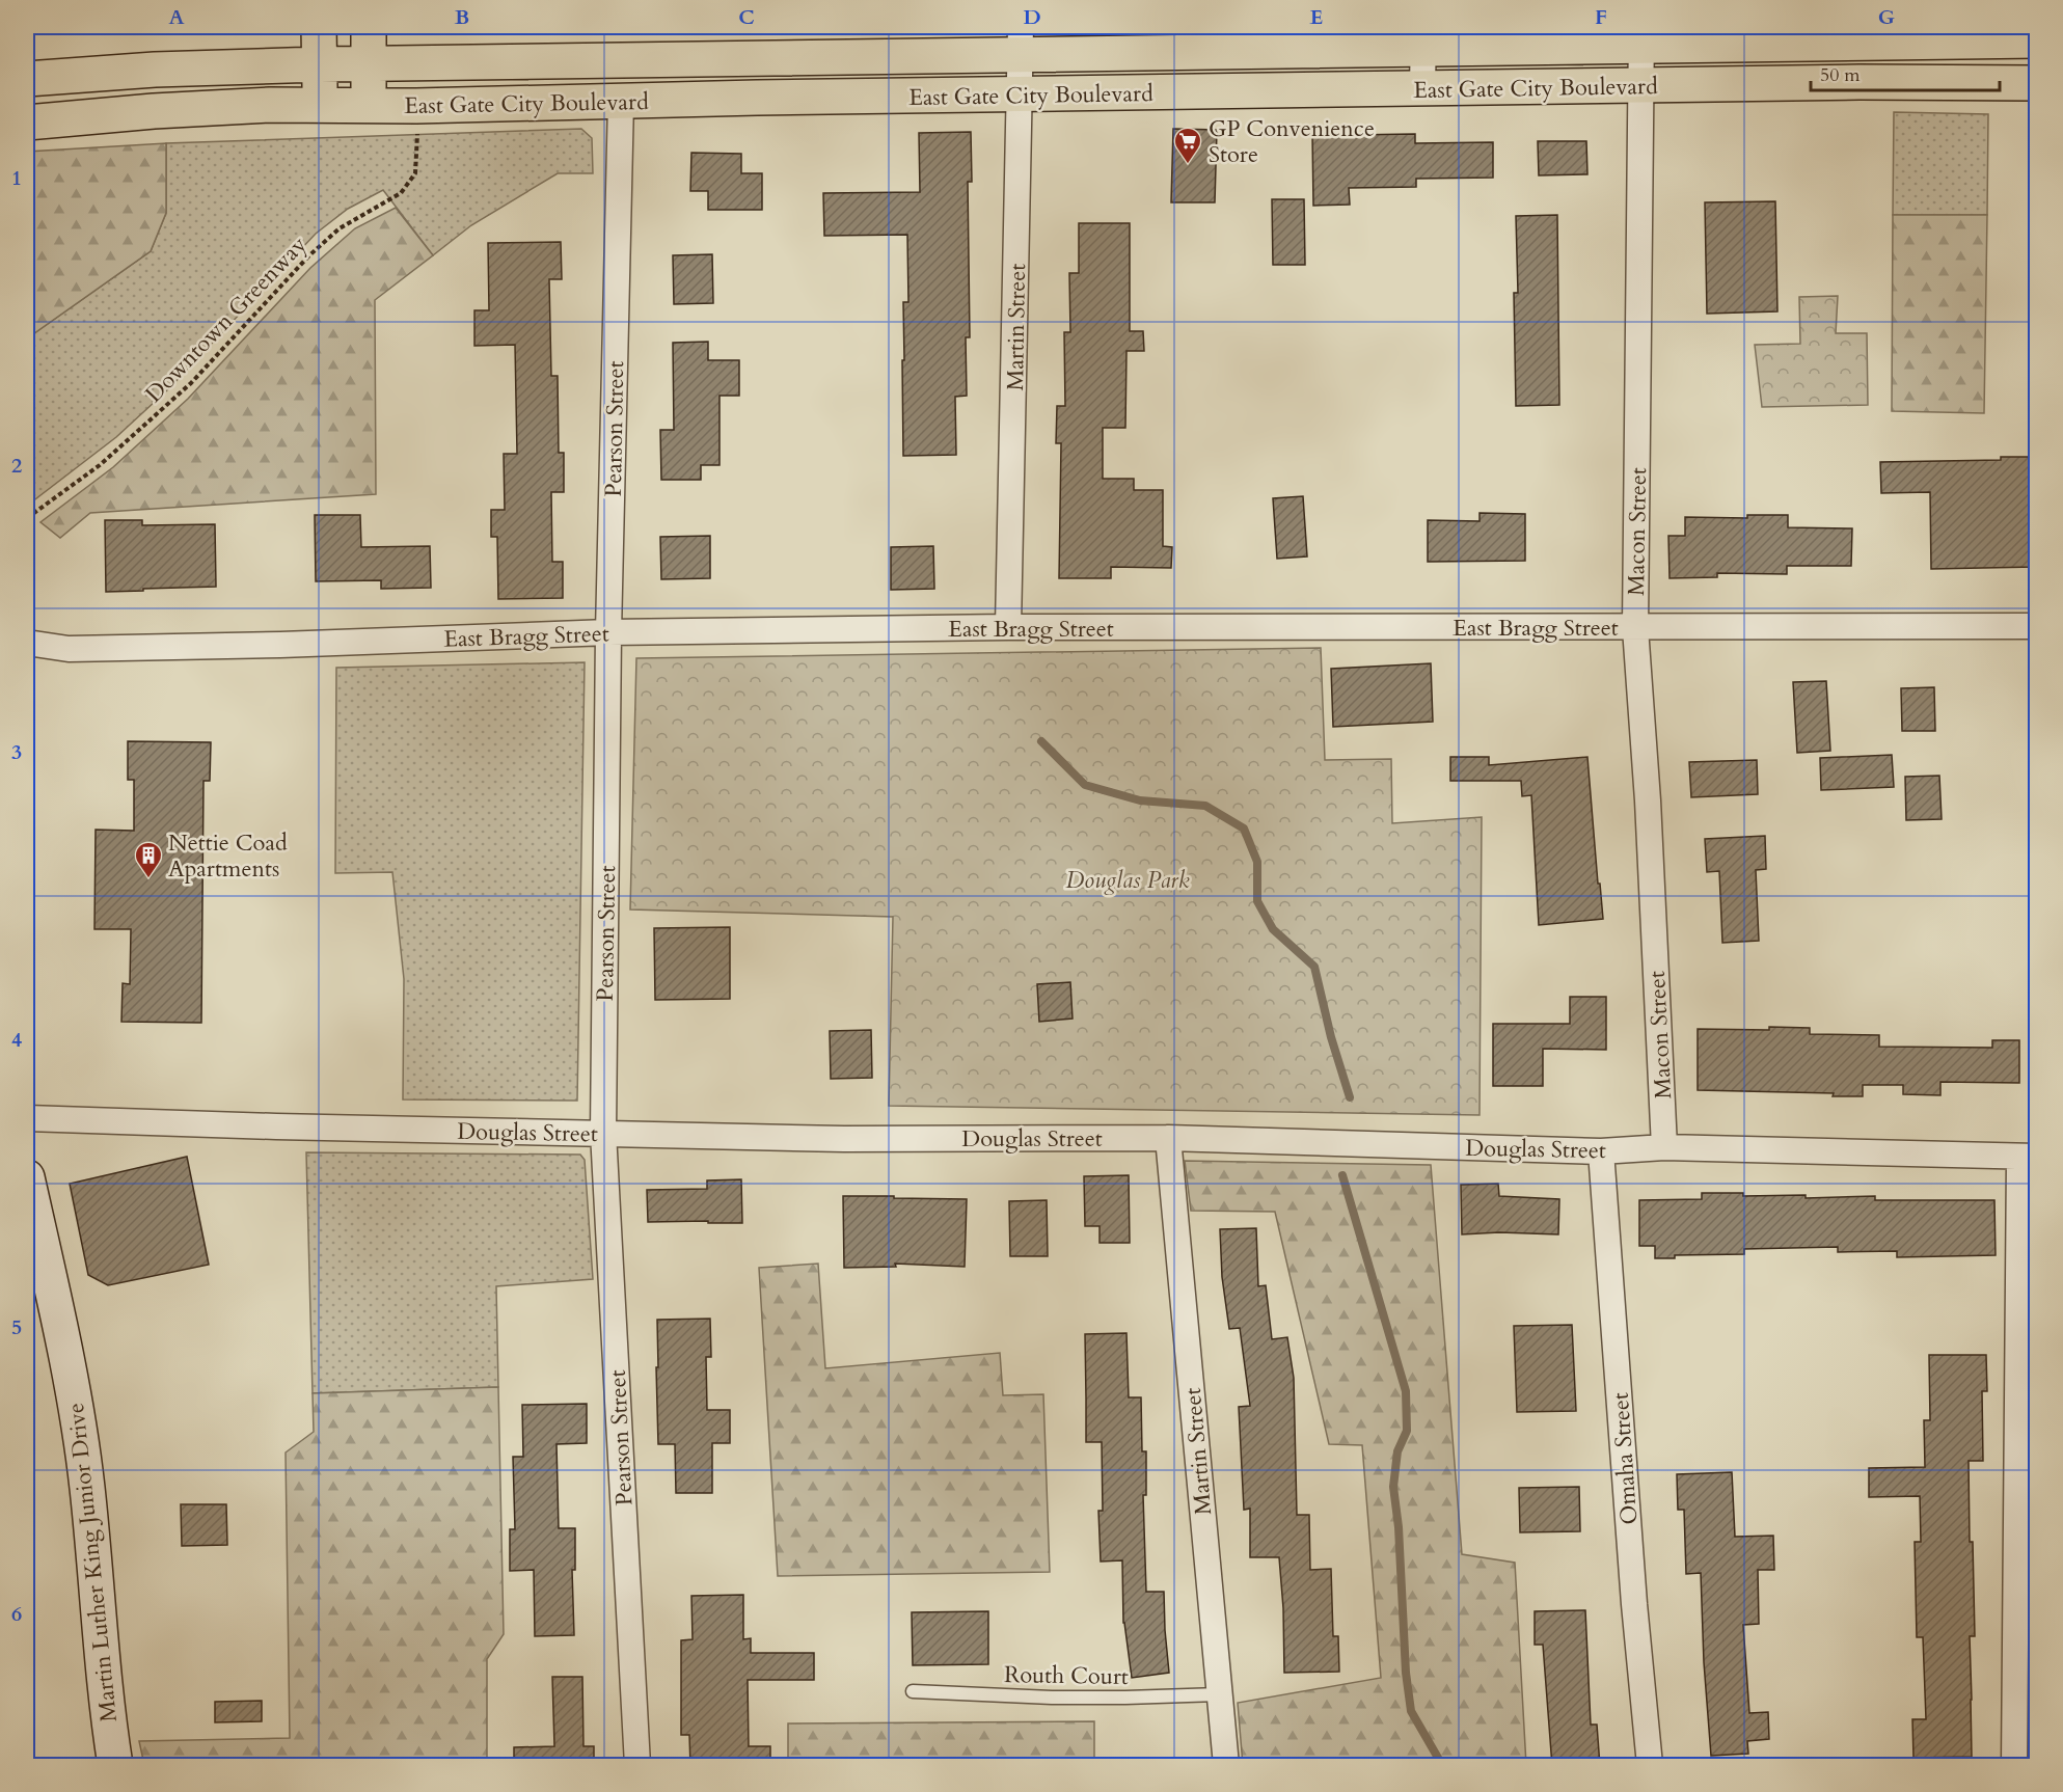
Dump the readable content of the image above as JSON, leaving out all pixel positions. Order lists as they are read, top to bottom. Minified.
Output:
{"streets":{"main road":["East Gate City Boulevard","Martin Luther King Junior Drive"],"street":["Martin Street","Pearson Street","Macon Street","East Bragg Street","Douglas Street","Omaha Street"],"lane":["Routh Court"],"path":["Downtown Greenway"]},"crossings":[["East Gate City Boulevard","Martin Street"],["East Gate City Boulevard","Pearson Street"],["East Gate City Boulevard","Macon Street"],["Martin Street","East Bragg Street"],["Martin Street","Douglas Street"],["Martin Street","Routh Court"],["Pearson Street","East Bragg Street"],["Pearson Street","Douglas Street"],["Macon Street","East Bragg Street"],["Macon Street","Douglas Street"],["Douglas Street","Omaha Street"]],"parks":["Douglas Park"],"places":{"supermarket":["GP Convenience Store"],"building":["Nettie Coad Apartments"]},"scale_bar":"50 m","grid":{"columns":["A","B","C","D","E","F","G"],"rows":["1","2","3","4","5","6"]}}
